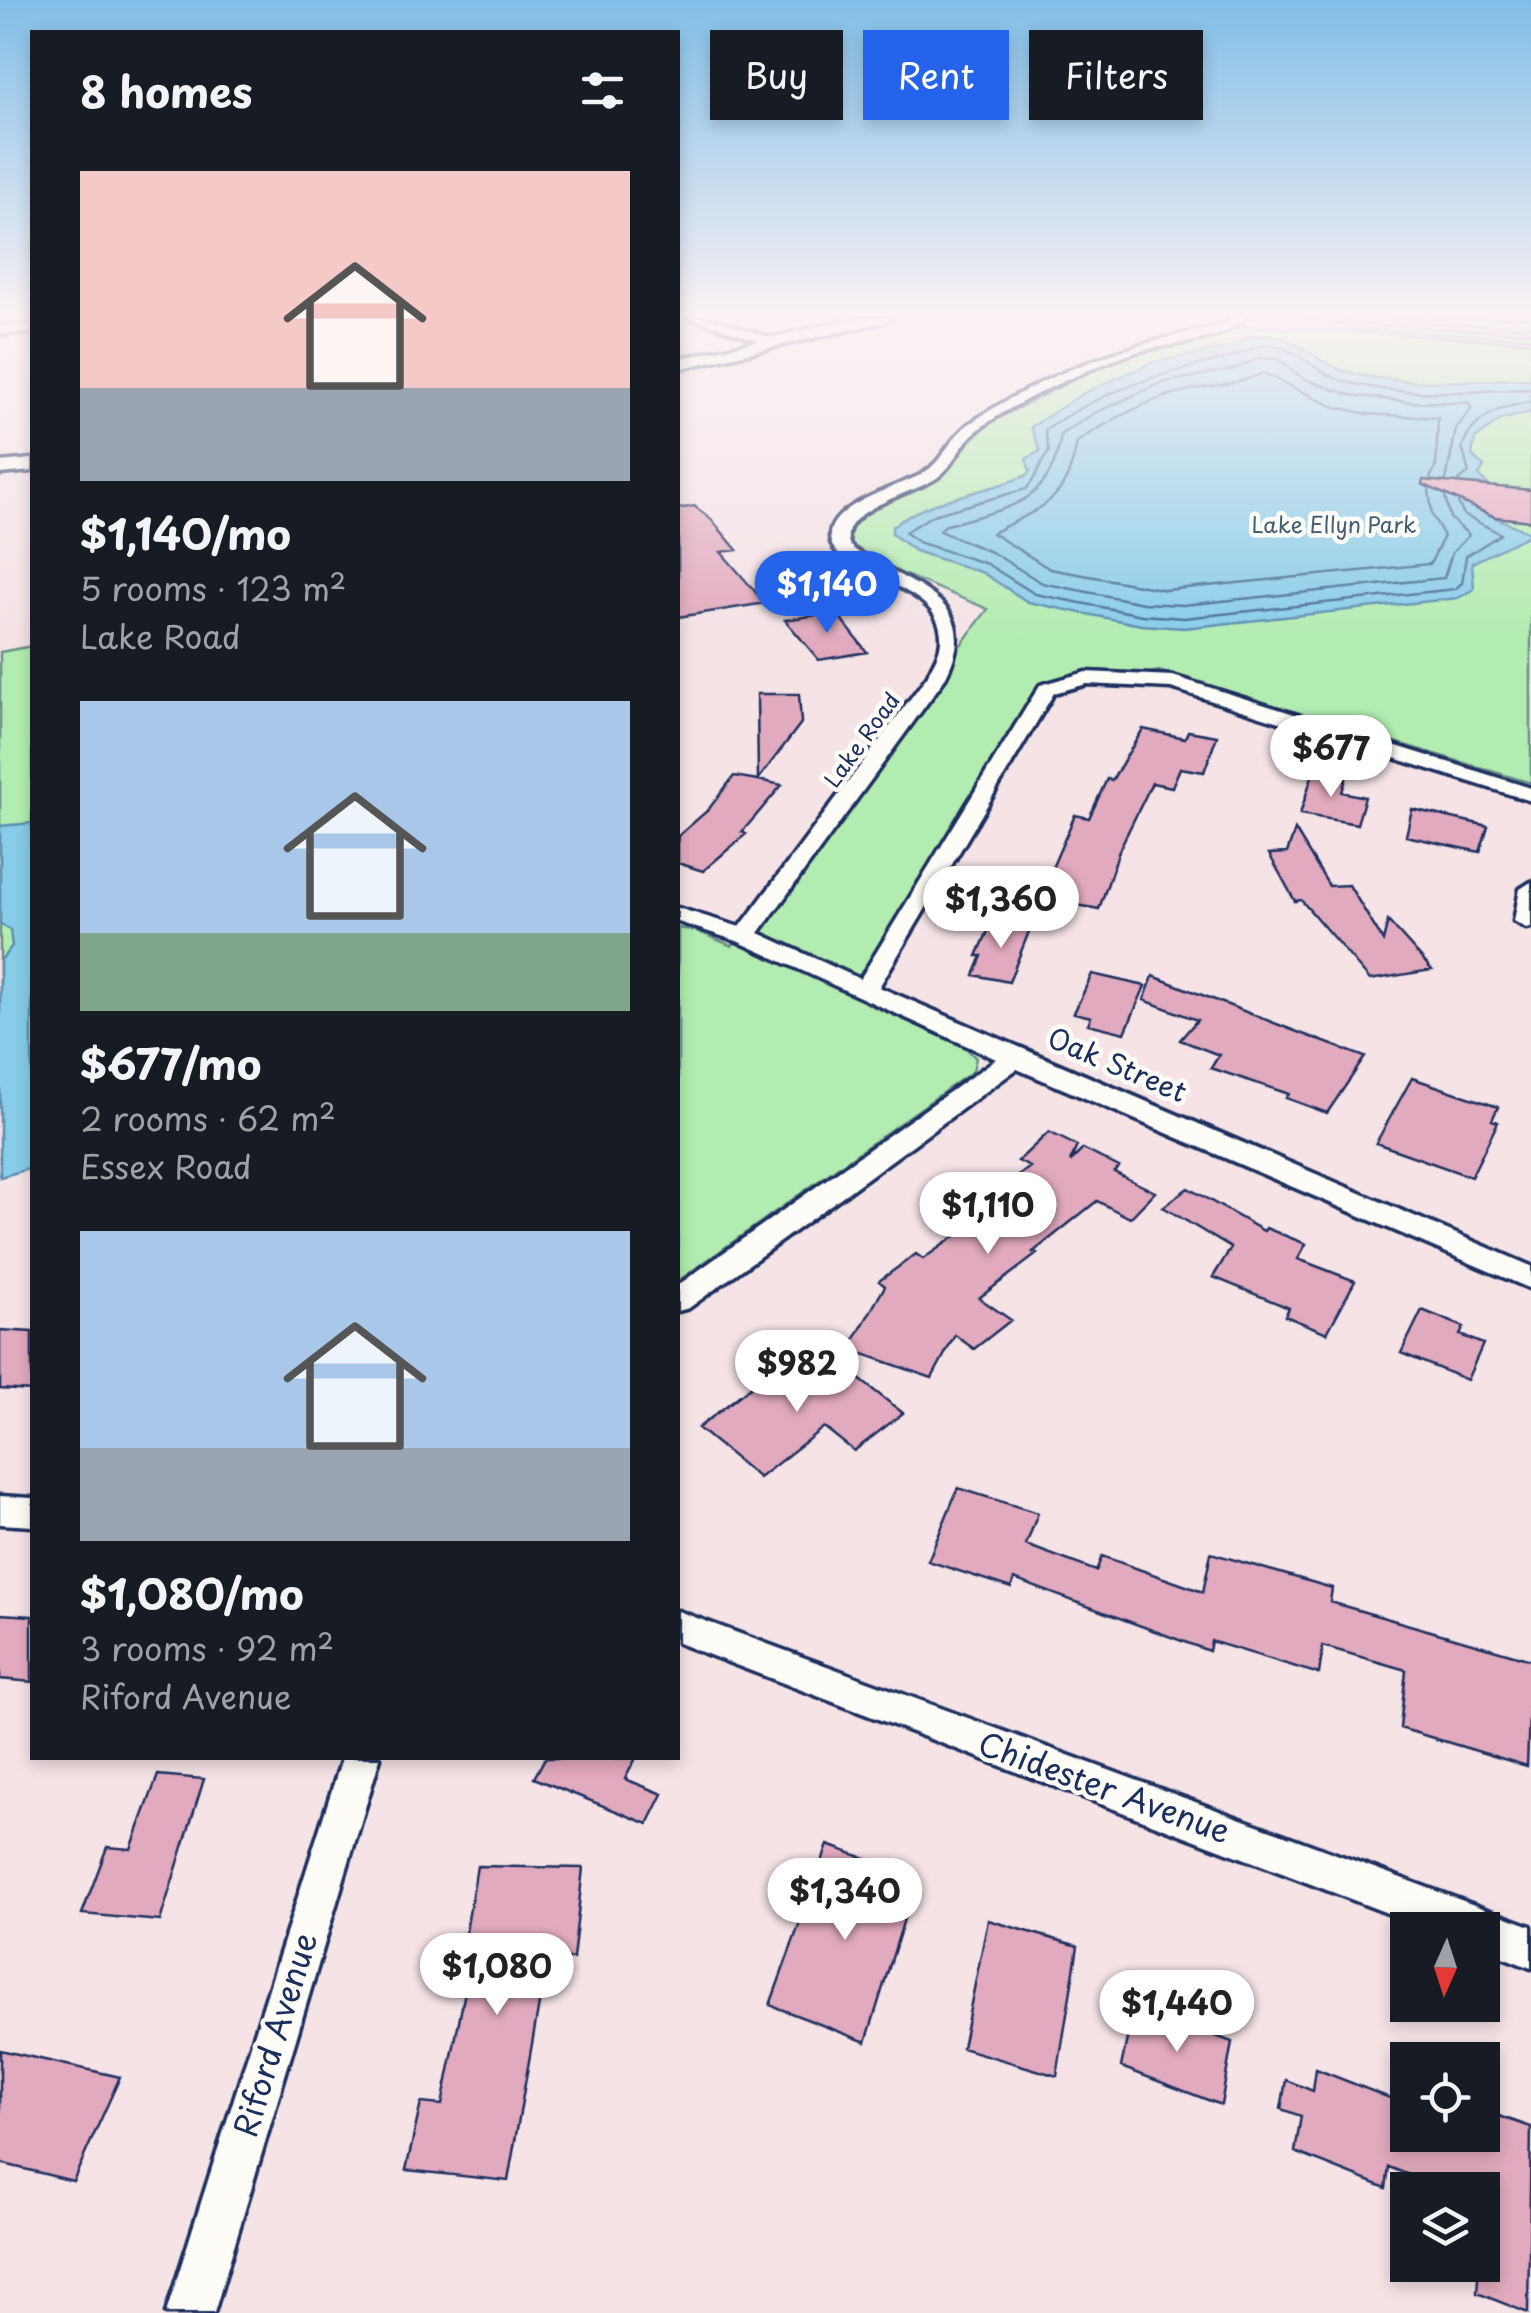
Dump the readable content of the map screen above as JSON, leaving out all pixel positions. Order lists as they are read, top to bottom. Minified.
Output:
{"streets":{"street":["Lake Road","Oak Street","Chidester Avenue","Riford Avenue"]},"crossings":[["Lake Road","Oak Street"]],"parks":["Lake Ellyn Park"],"north":"bottom","page":{"chip":["Buy","Rent","Filters"],"heading":"8 homes","list":[{"name":"$1,140/mo","note":"5 rooms · 123 m² · Lake Road"},{"name":"$677/mo","note":"2 rooms · 62 m² · Essex Road"},{"name":"$1,080/mo","note":"3 rooms · 92 m² · Riford Avenue"}],"price":["$1,140","$677","$1,360","$1,110","$982","$1,340","$1,080","$1,440"]}}
